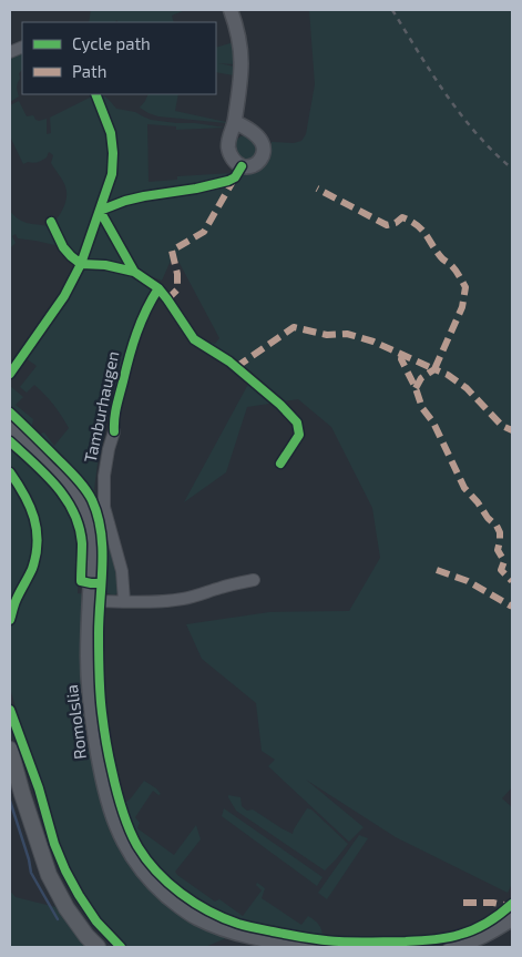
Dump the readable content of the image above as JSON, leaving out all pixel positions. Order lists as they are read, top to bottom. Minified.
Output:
{"streets":{"street":["Tamburhaugen","Romolslia"]},"legend":["Cycle path","Path"]}
